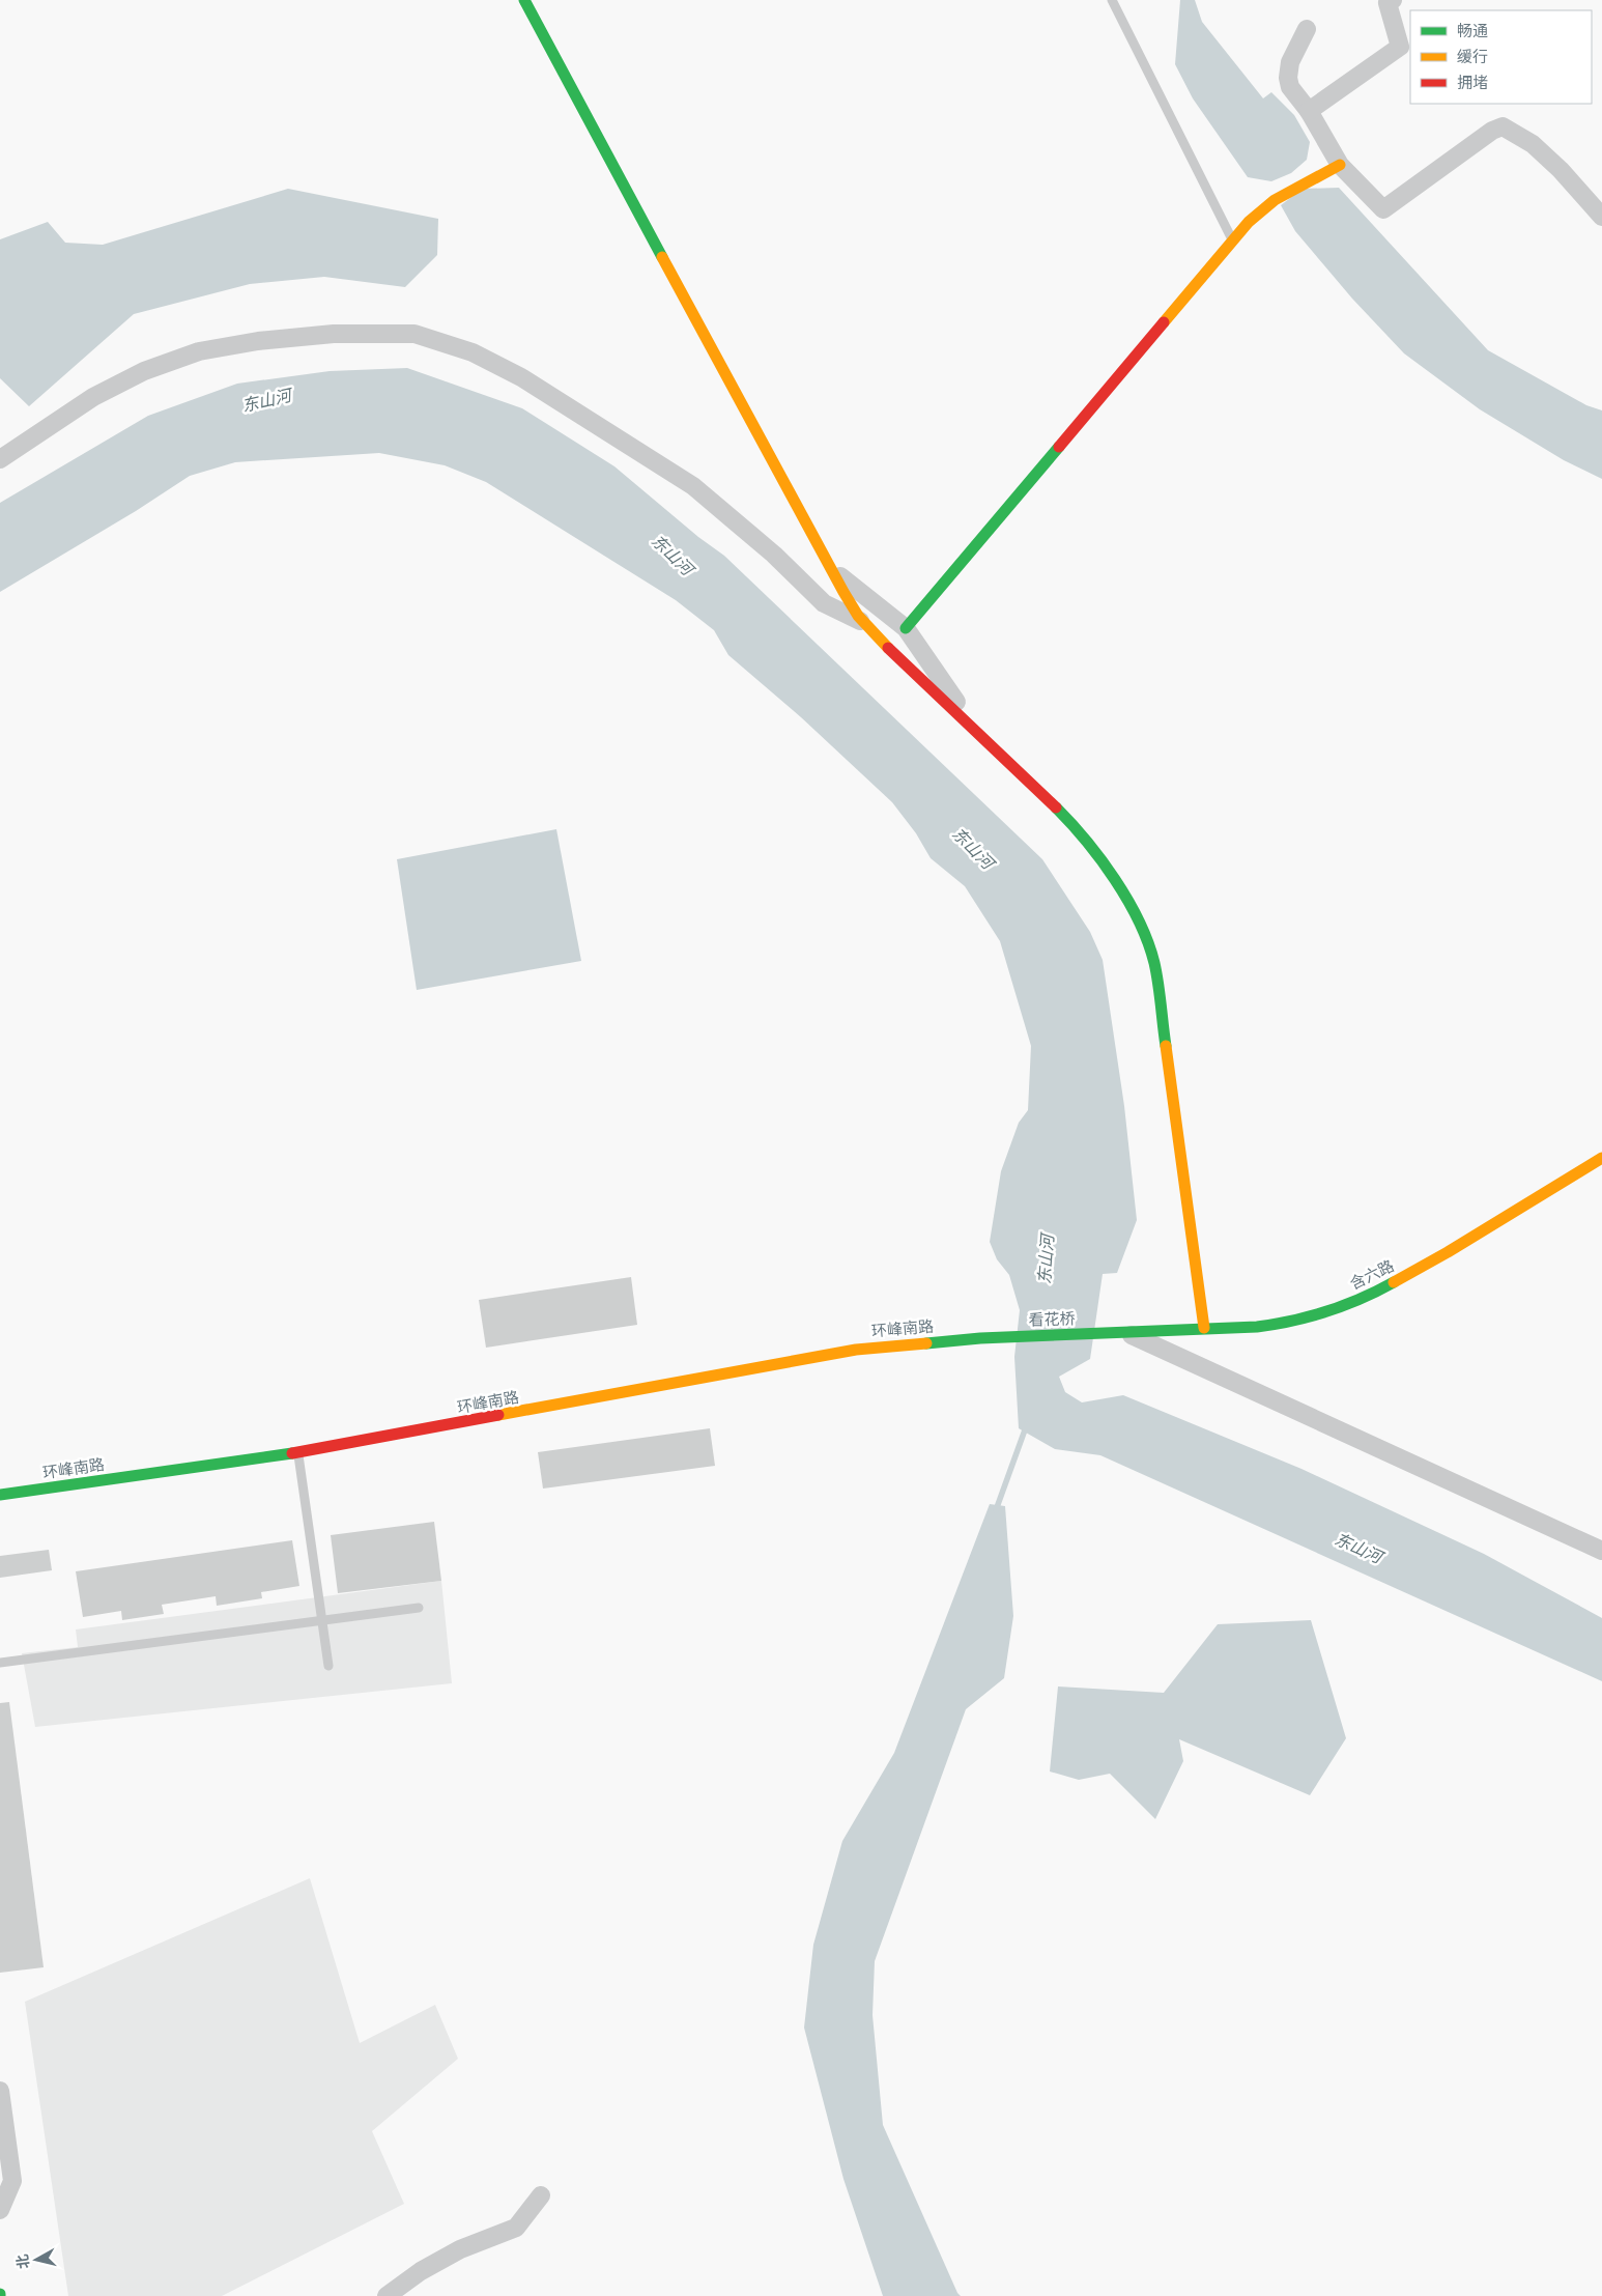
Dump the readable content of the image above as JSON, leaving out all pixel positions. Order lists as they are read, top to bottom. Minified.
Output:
{"streets":{"street":["含六路","看花桥","环峰南路"]},"crossings":[["含六路","看花桥"],["看花桥","环峰南路"]],"water":["东山河"],"legend":["畅通","缓行","拥堵"],"north":"left"}
